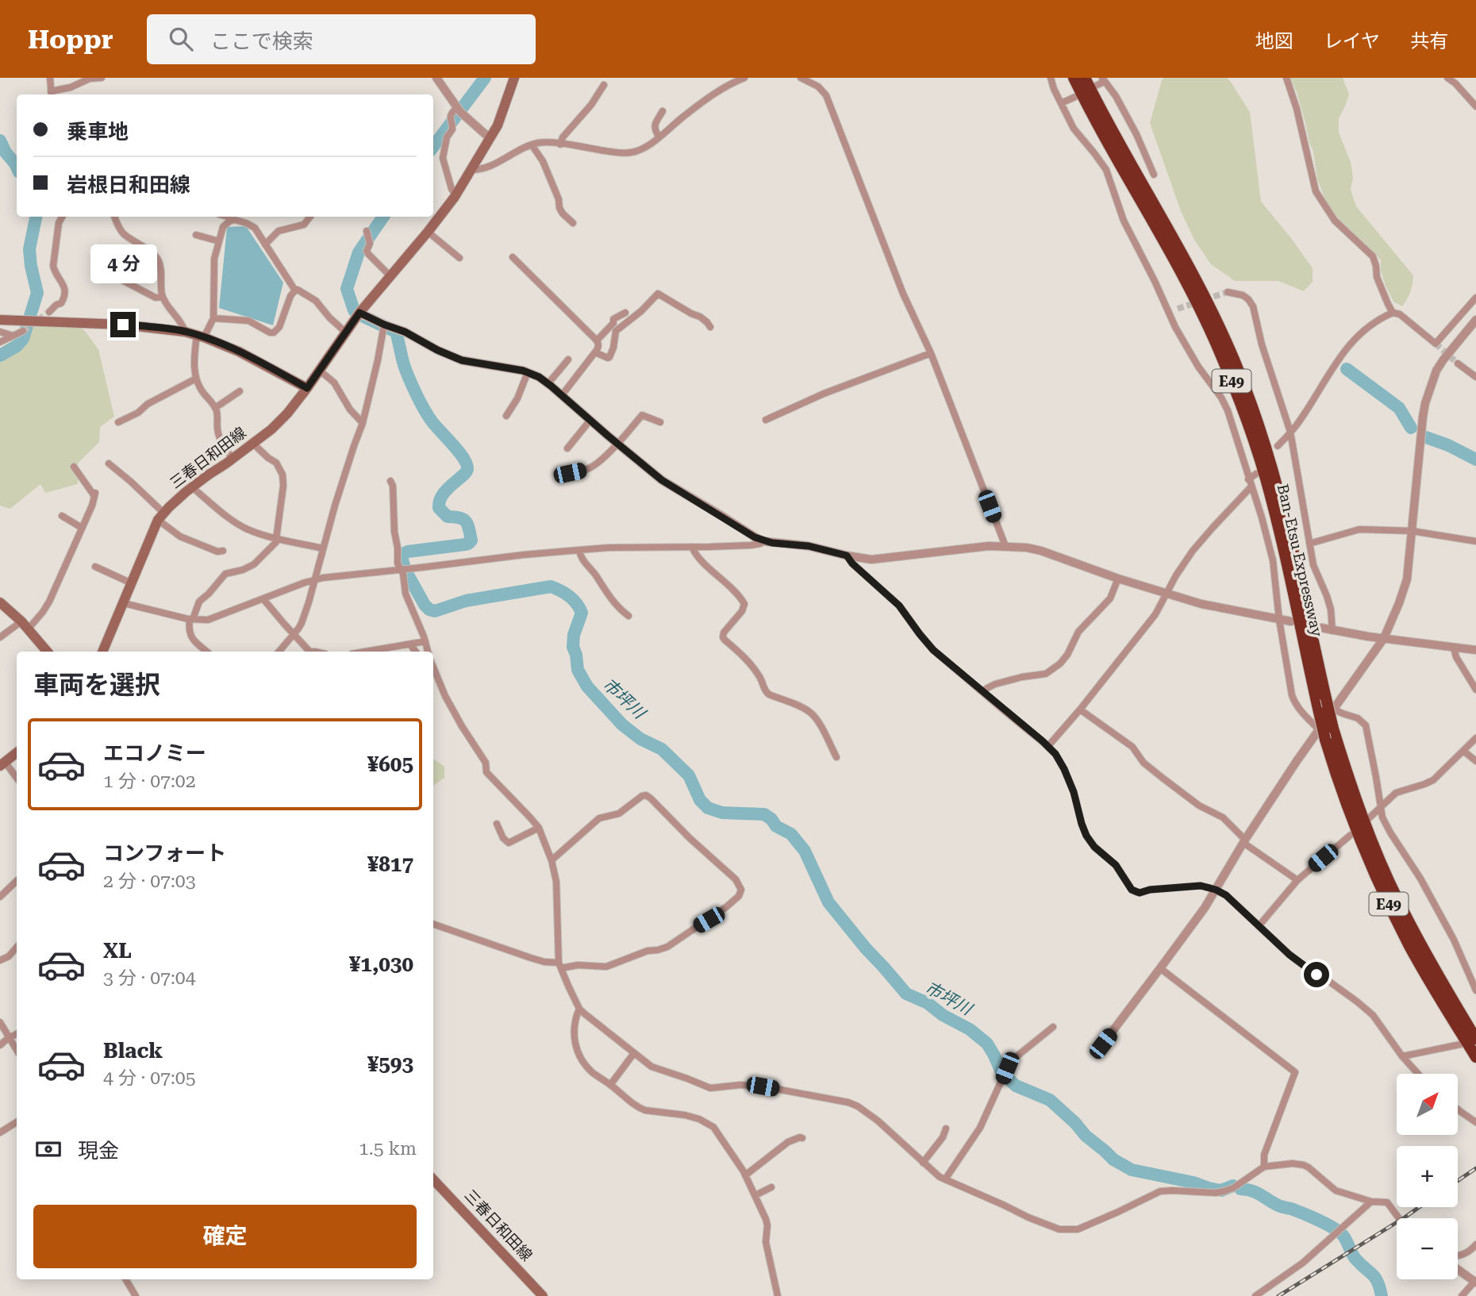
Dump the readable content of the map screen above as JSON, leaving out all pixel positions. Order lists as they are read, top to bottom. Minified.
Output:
{"streets":{"highway":["E49","Ban-Etsu Expressway"],"main road":["三春日和田線"]},"water":["市坪川"],"north":"top right","page":{"header":"Hoppr","search":"ここで検索","nav":["地図","レイヤ","共有"],"banner":["乗車地","岩根日和田線"],"bubble":"4 分","heading":"車両を選択","list":[{"name":"エコノミー","note":"1 分 · 07:02","value":"¥605"},{"name":"コンフォート","note":"2 分 · 07:03","value":"¥817"},{"name":"XL","note":"3 分 · 07:04","value":"¥1,030"},{"name":"Black","note":"4 分 · 07:05","value":"¥593"}],"map_buttons":["+","−"],"pay":["現金","1.5 km"],"buttons":"確定"}}
